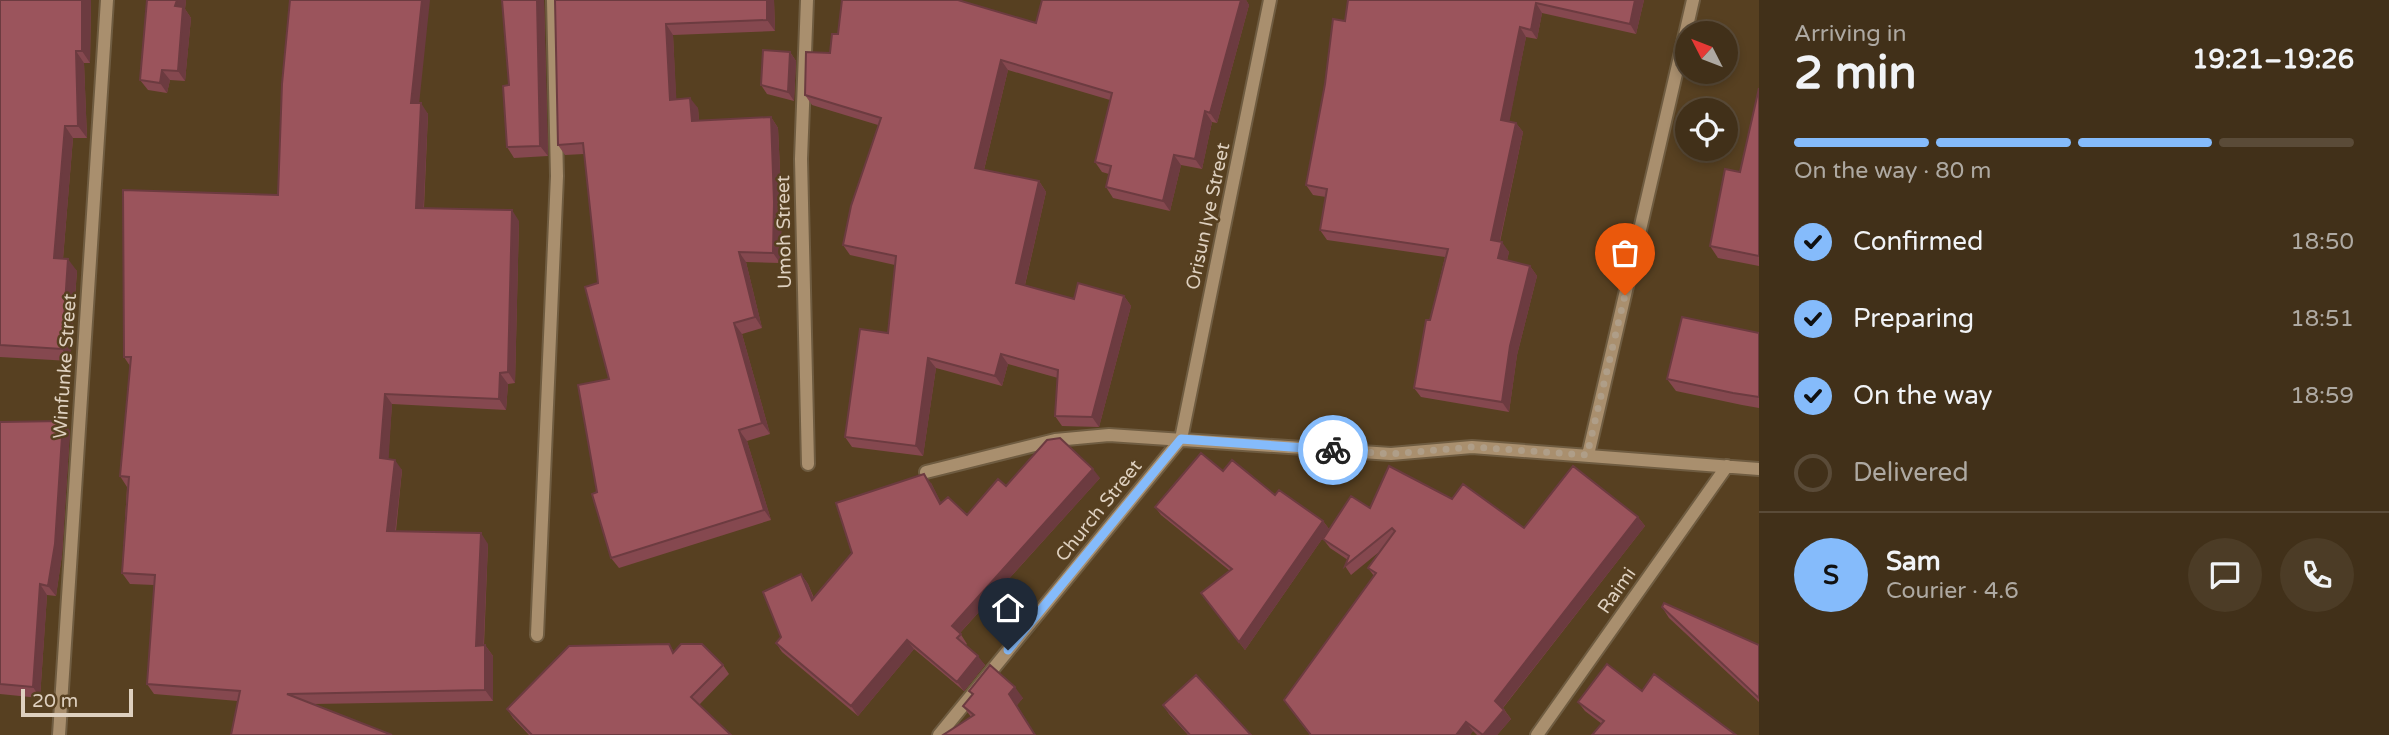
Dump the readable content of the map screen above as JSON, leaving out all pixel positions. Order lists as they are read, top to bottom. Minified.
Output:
{"streets":{"street":["Orisun Iye Street","Umoh Street","Winfunke Street","Church Street","Raimi"]},"crossings":[["Orisun Iye Street","Church Street"]],"scale_bar":"20 m","north":"top left","page":{"heading":["2 min","Arriving in","19:21–19:26"],"panel":["Sam","Courier · 4.6"],"bar":"On the way · 80 m","list":[["Confirmed","18:50"],["Preparing","18:51"],["On the way","18:59"],"Delivered"],"round":"S","scale":"20 m"}}
